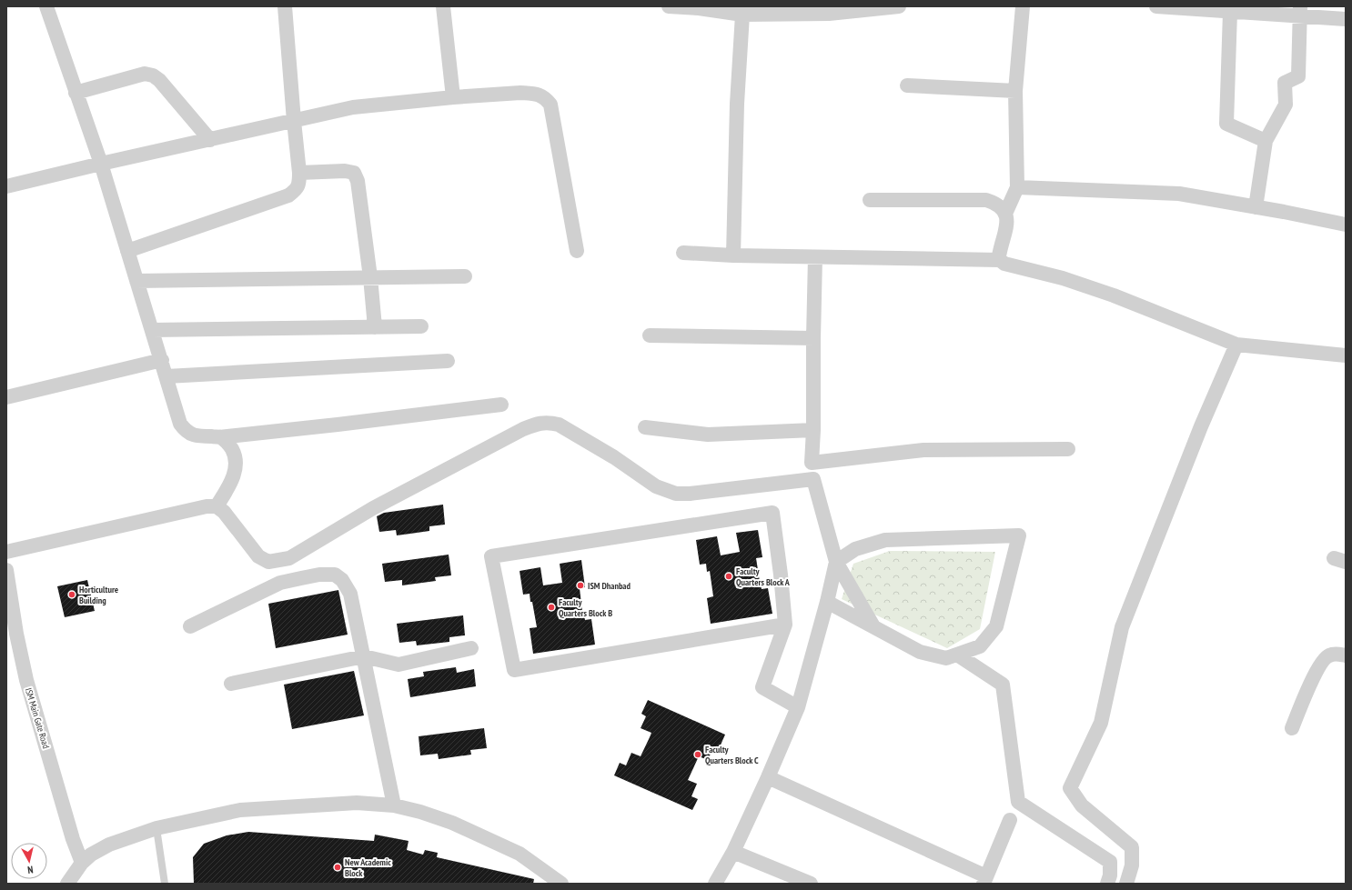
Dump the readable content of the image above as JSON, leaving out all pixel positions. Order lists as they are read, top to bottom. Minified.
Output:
{"streets":{"street":["ISM Main Gate Road"]},"places":["Faculty Quarters Block A","ISM Dhanbad","Horticulture Building","Faculty Quarters Block B","Faculty Quarters Block C","New Academic Block"],"north":"bottom"}
